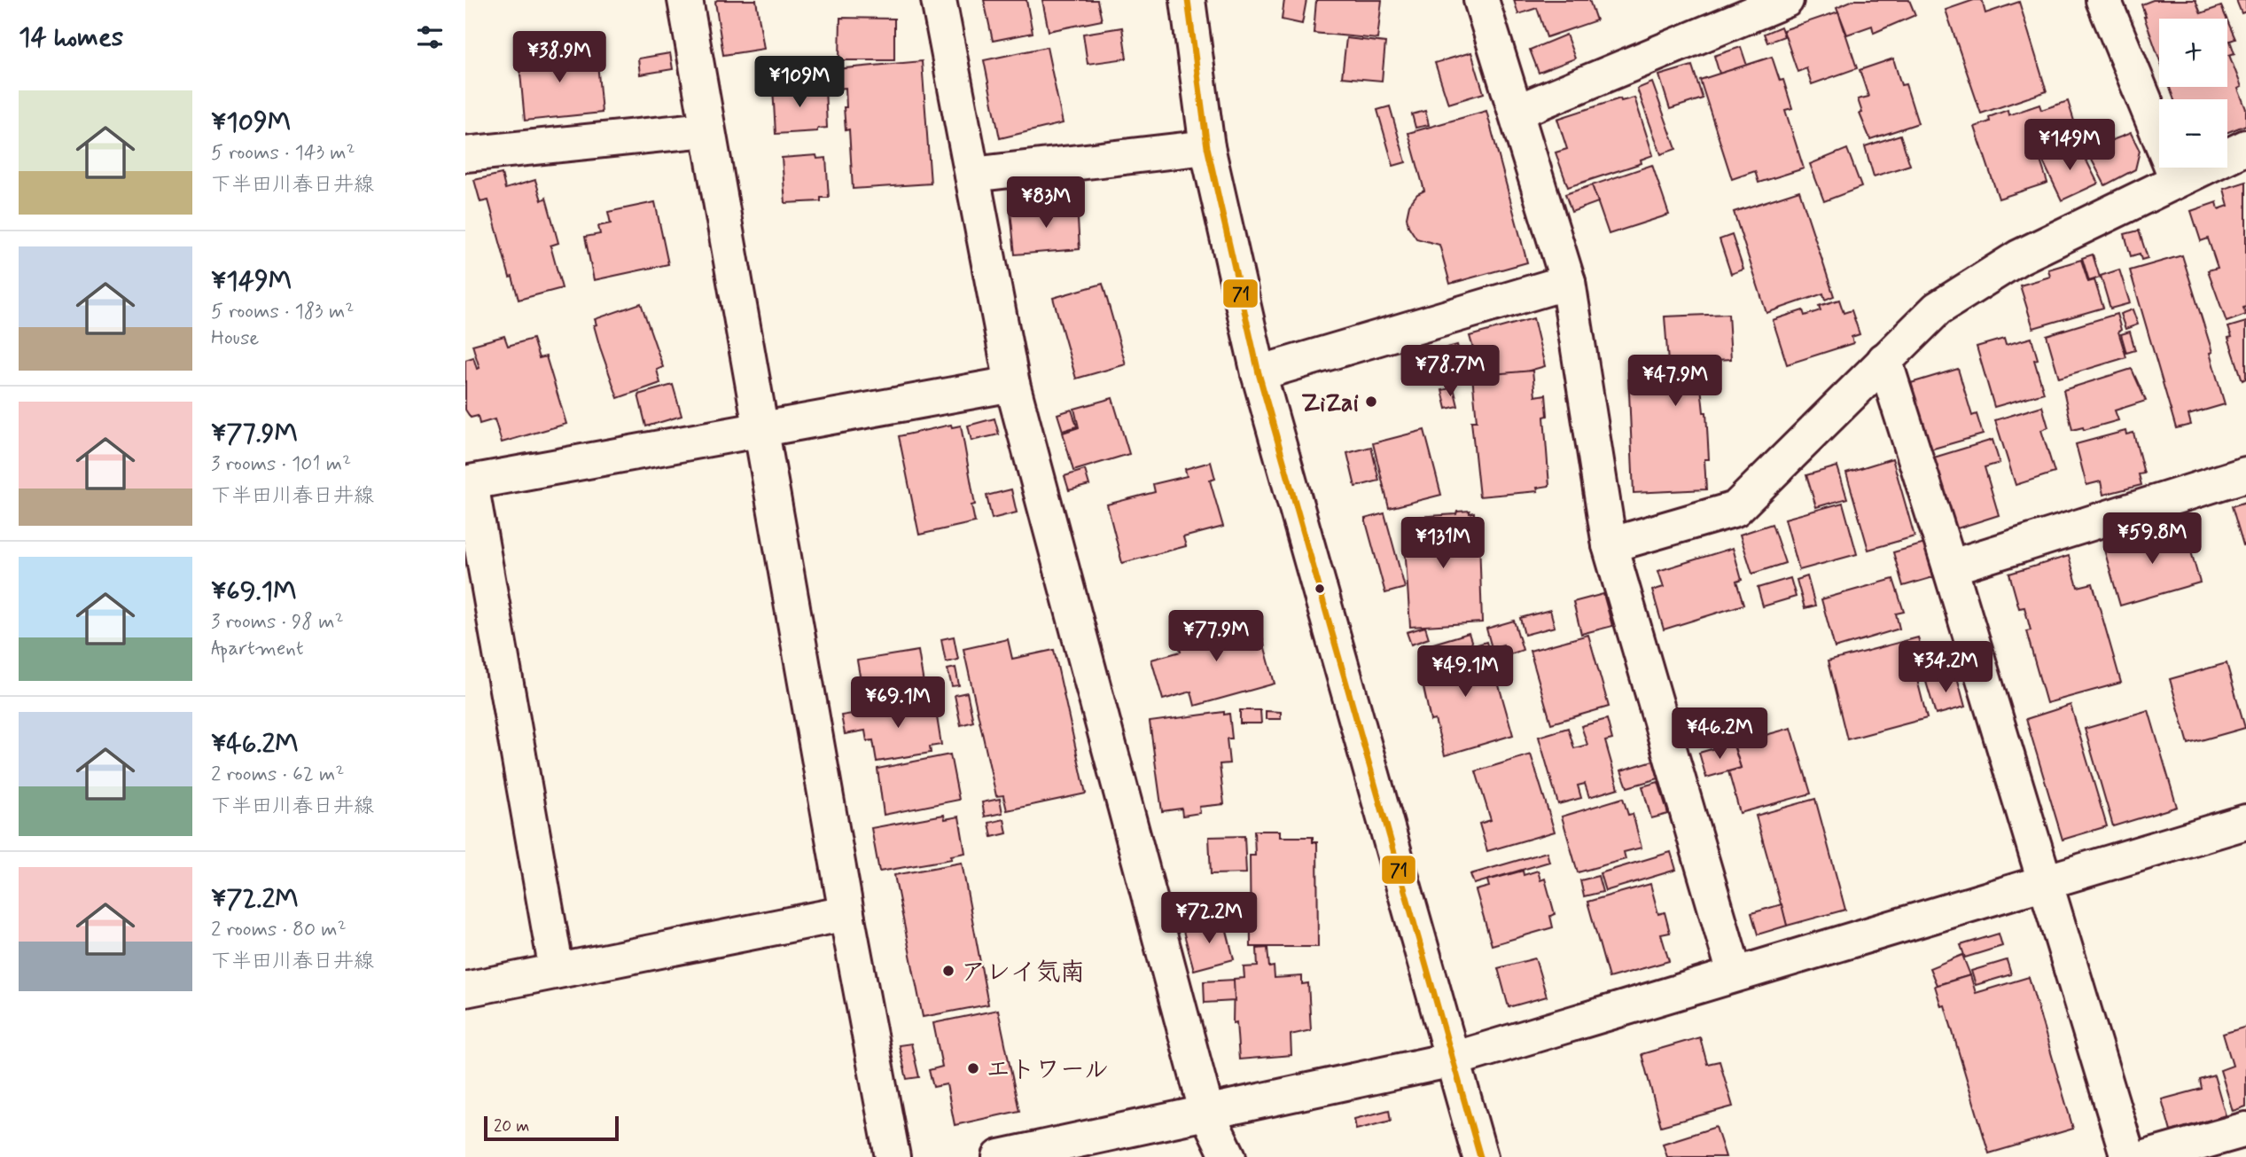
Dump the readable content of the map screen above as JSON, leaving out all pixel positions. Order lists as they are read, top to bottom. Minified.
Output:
{"places":["ZiZai","アレイ気南","エトワール"],"lines":["transit line 71"],"scale_bar":"20 m","page":{"heading":"14 homes","map_buttons":["+","−"],"price":["¥38.9M","¥109M","¥149M","¥83M","¥78.7M","¥47.9M","¥59.8M","¥131M","¥77.9M","¥34.2M","¥49.1M","¥69.1M","¥46.2M","¥72.2M"],"list":[{"name":"¥109M","note":"5 rooms · 143 m² · 下半田川春日井線"},{"name":"¥149M","note":"5 rooms · 183 m² · House"},{"name":"¥77.9M","note":"3 rooms · 101 m² · 下半田川春日井線"},{"name":"¥69.1M","note":"3 rooms · 98 m² · Apartment"},{"name":"¥46.2M","note":"2 rooms · 62 m² · 下半田川春日井線"},{"name":"¥72.2M","note":"2 rooms · 80 m² · 下半田川春日井線"}],"scale":"20 m"}}
